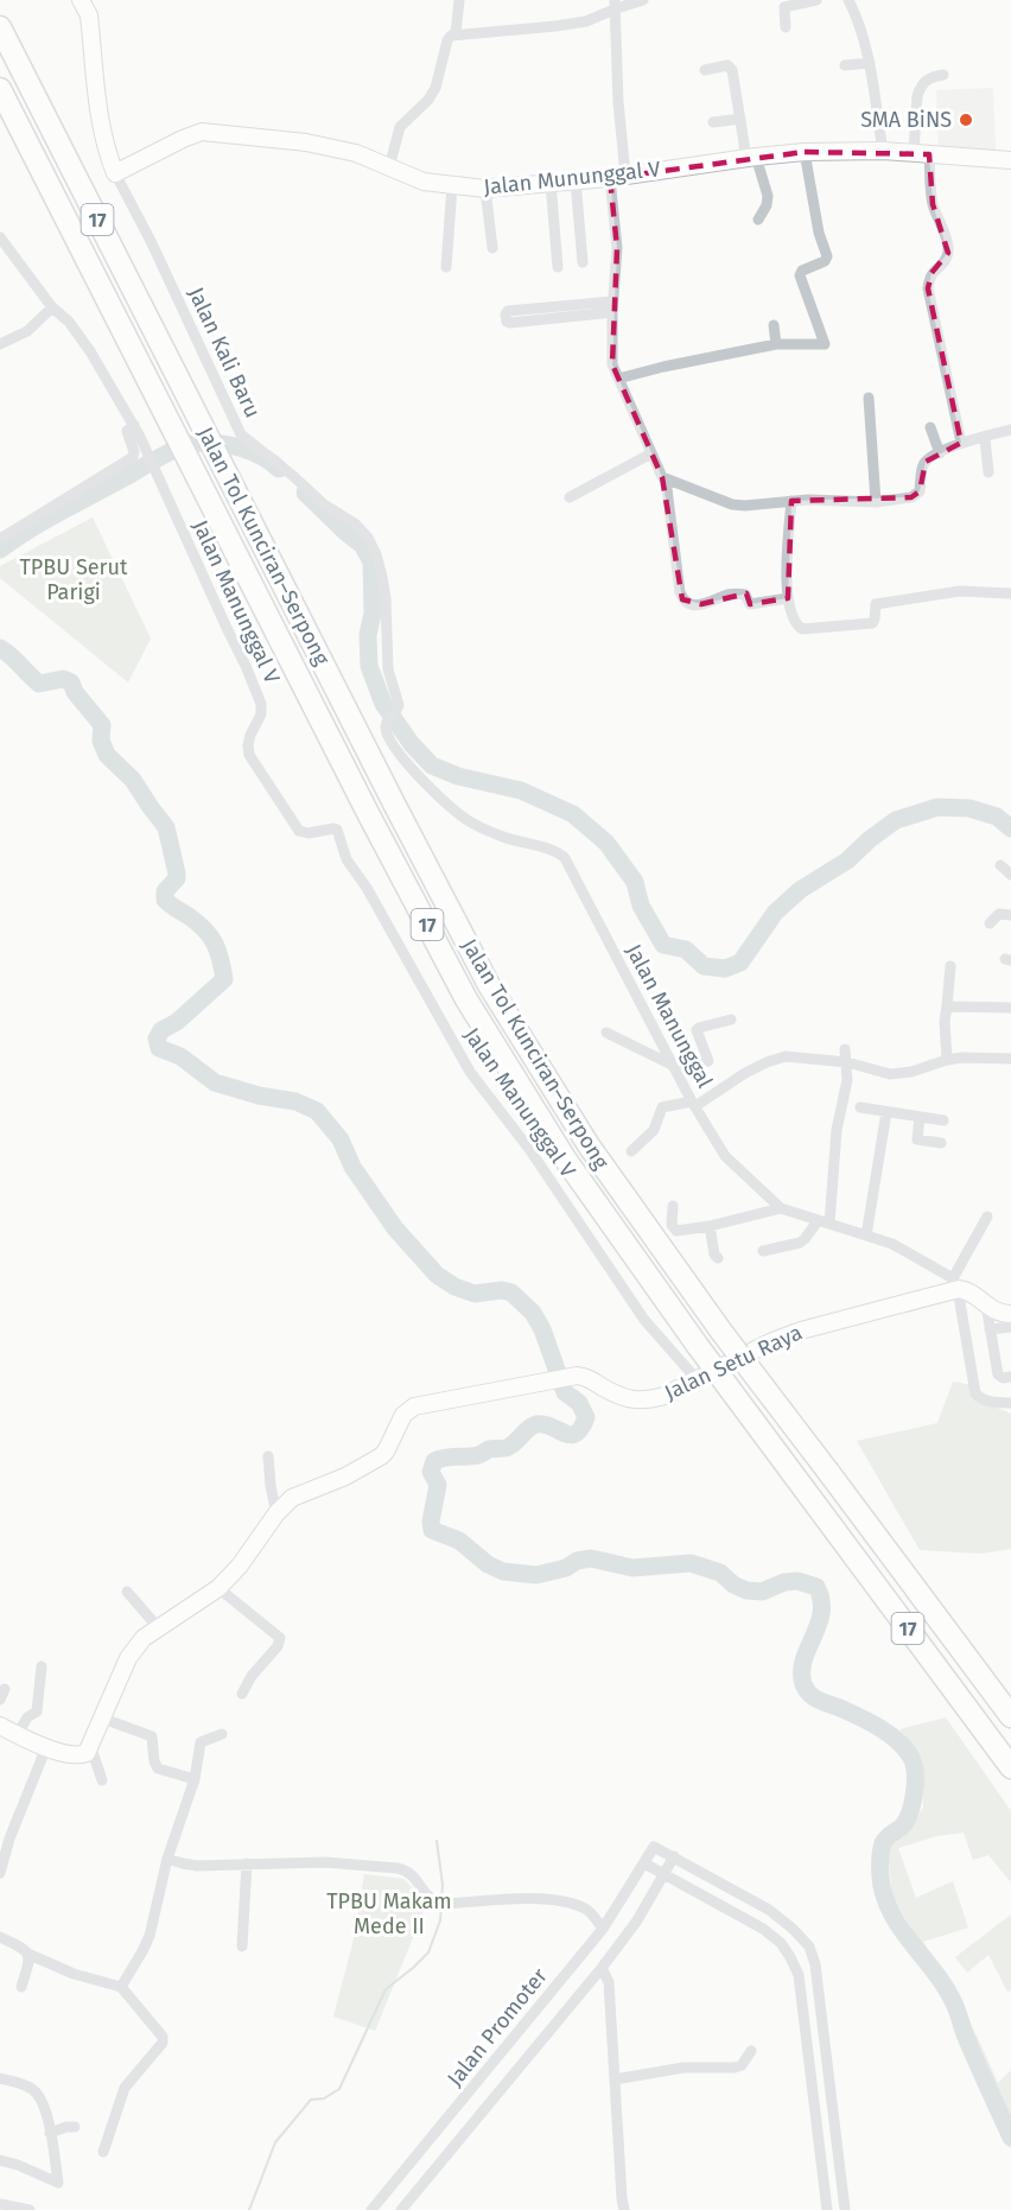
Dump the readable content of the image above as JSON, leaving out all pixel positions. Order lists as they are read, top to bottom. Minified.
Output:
{"streets":{"highway":["17","Jalan Tol Kunciran–Serpong"],"street":["Jalan Mununggal V","Jalan Kali Baru","Jalan Manunggal V","Jalan Manunggal","Jalan Setu Raya","Jalan Promoter"]},"crossings":[["Jalan Mununggal V","Jalan Kali Baru"],["Jalan Kali Baru","Jalan Manunggal"],["Jalan Manunggal V","Jalan Setu Raya"],["Jalan Manunggal","Jalan Setu Raya"]],"parks":["TPBU Serut Parigi","TPBU Makam Mede II"],"places":["SMA BiNS"]}
